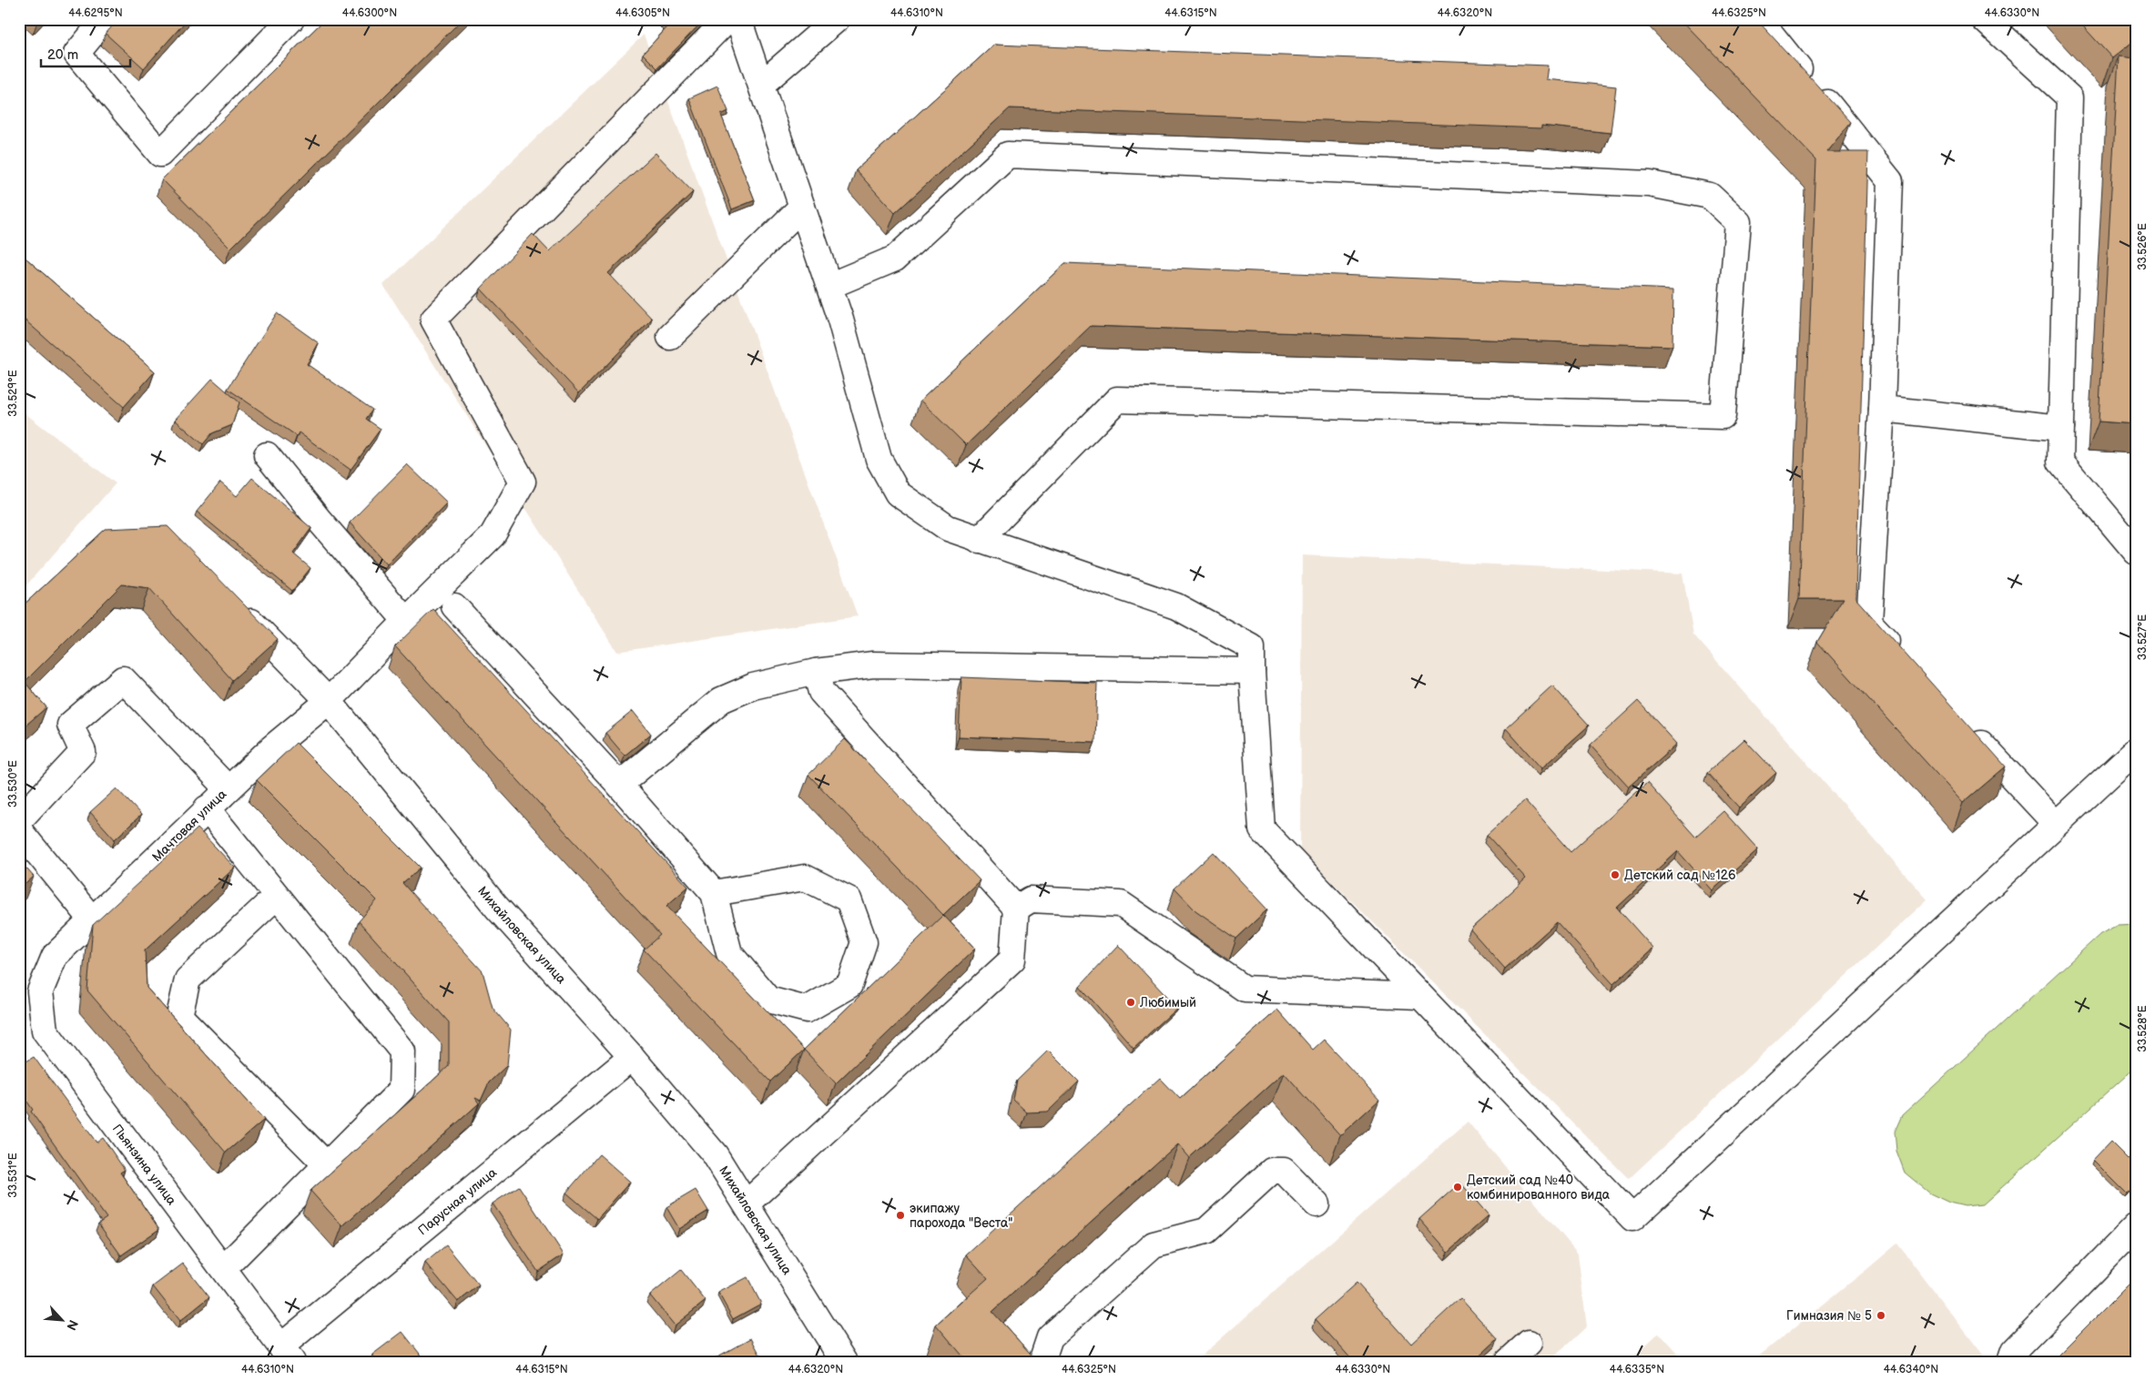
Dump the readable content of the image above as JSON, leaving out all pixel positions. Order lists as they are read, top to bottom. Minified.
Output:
{"streets":{"street":["Мачтовая улица","Михайловская улица","Пьянзина улица","Парусная улица"]},"crossings":[["Мачтовая улица","Михайловская улица"],["Мачтовая улица","Пьянзина улица"],["Михайловская улица","Парусная улица"],["Пьянзина улица","Парусная улица"]],"places":["Детский сад №126","Любимый","Детский сад №40 комбинированного вида","экипажу парохода \"Веста\"","Гимназия № 5"],"scale_bar":"20 m","north":"bottom right","coordinates":["44.6295°N","44.6300°N","44.6305°N","44.6310°N","44.6315°N","44.6320°N","44.6325°N","44.6330°N","33.526°E","33.529°E","33.527°E","33.530°E","33.528°E","33.531°E","44.6335°N","44.6340°N"]}
